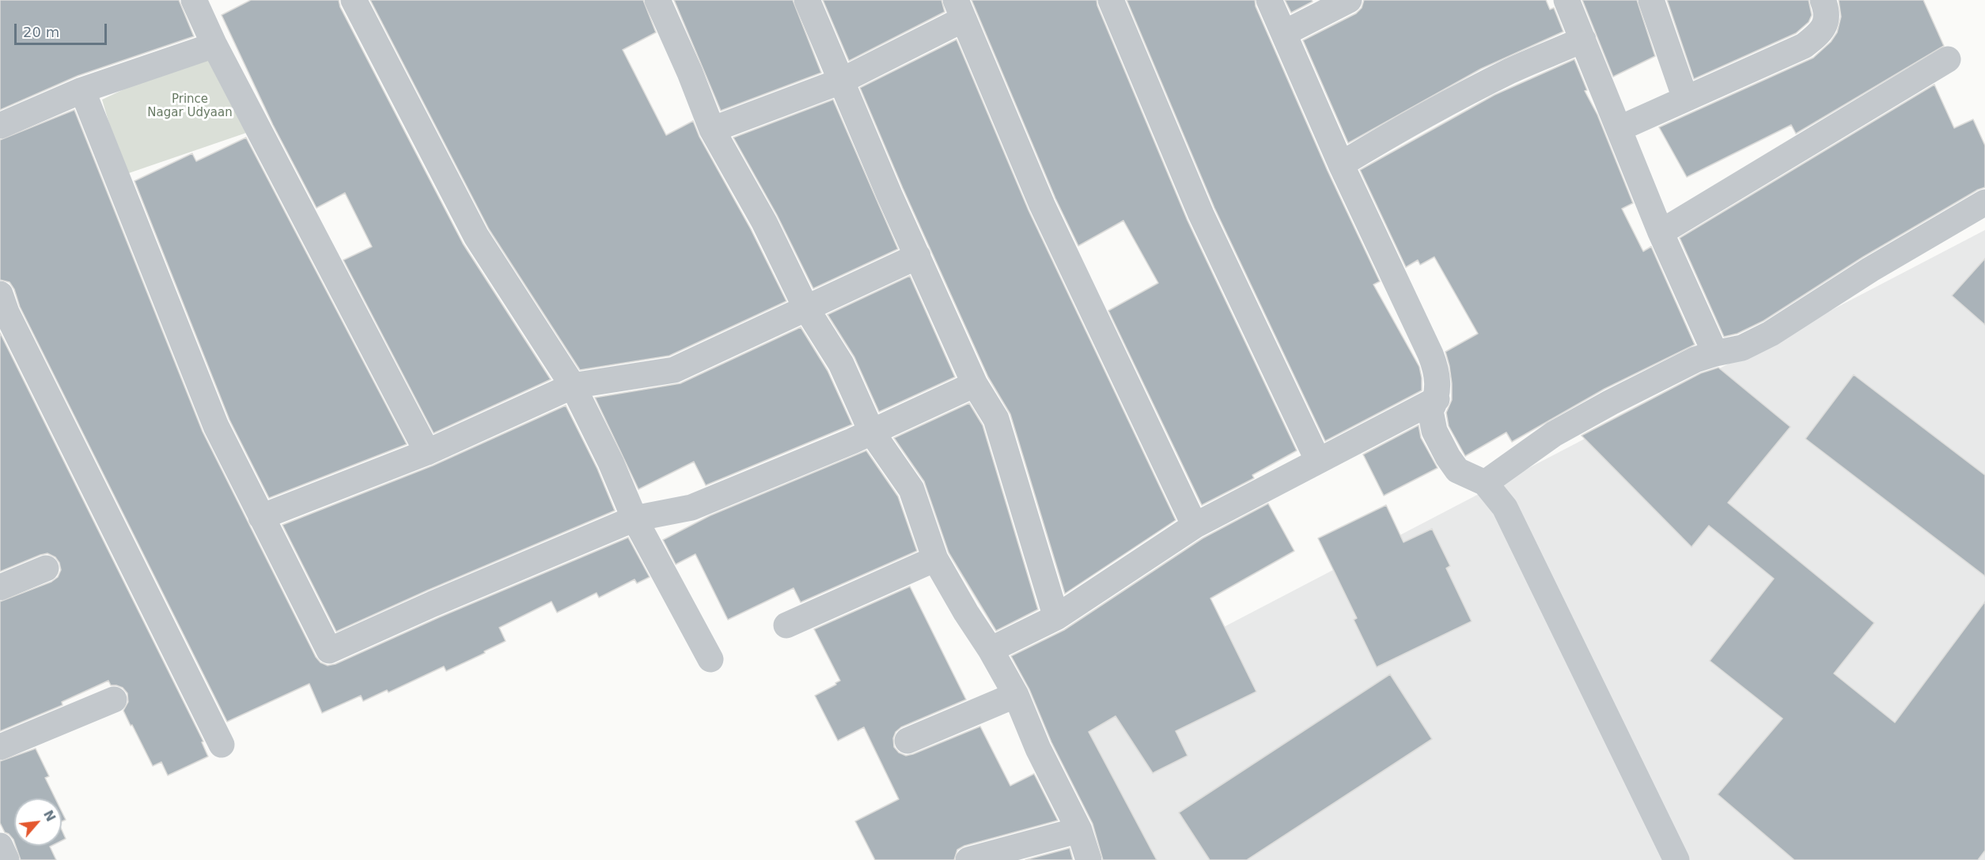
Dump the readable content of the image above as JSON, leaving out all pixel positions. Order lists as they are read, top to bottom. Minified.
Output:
{"parks":["Prince Nagar Udyaan"],"scale_bar":"20 m","north":"top right"}
